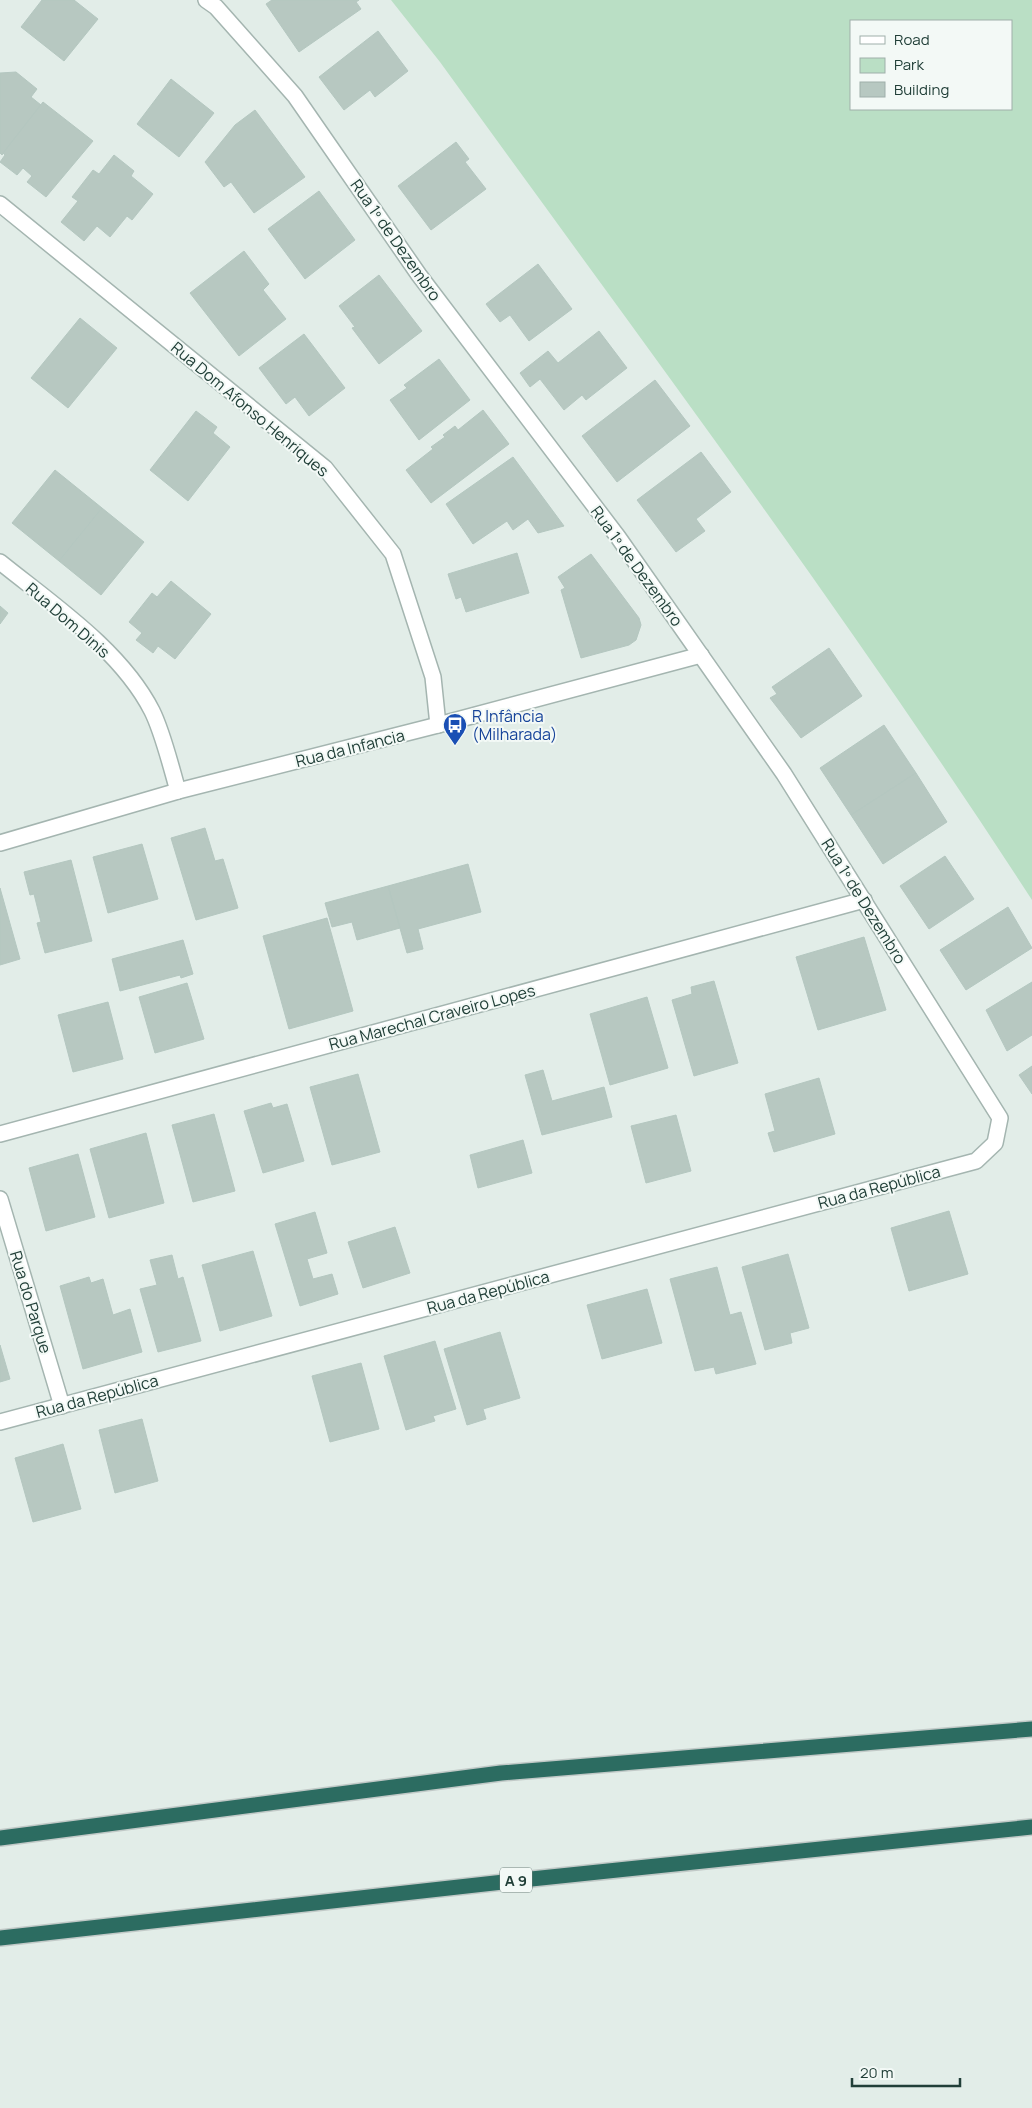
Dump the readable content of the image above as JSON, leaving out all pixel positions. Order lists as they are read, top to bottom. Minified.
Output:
{"streets":{"highway":["A 9"],"street":["Rua 1º de Dezembro","Rua Dom Afonso Henriques","Rua Dom Dinis","Rua da Infancia","Rua Marechal Craveiro Lopes","Rua da República","Rua do Parque"]},"crossings":[["Rua 1º de Dezembro","Rua da Infancia"],["Rua 1º de Dezembro","Rua Marechal Craveiro Lopes"],["Rua 1º de Dezembro","Rua da República"],["Rua Dom Afonso Henriques","Rua da Infancia"],["Rua Dom Dinis","Rua da Infancia"],["Rua da República","Rua do Parque"]],"places":{"bus stop":["R Infância (Milharada)"]},"legend":["Road","Park","Building"],"scale_bar":"20 m"}
